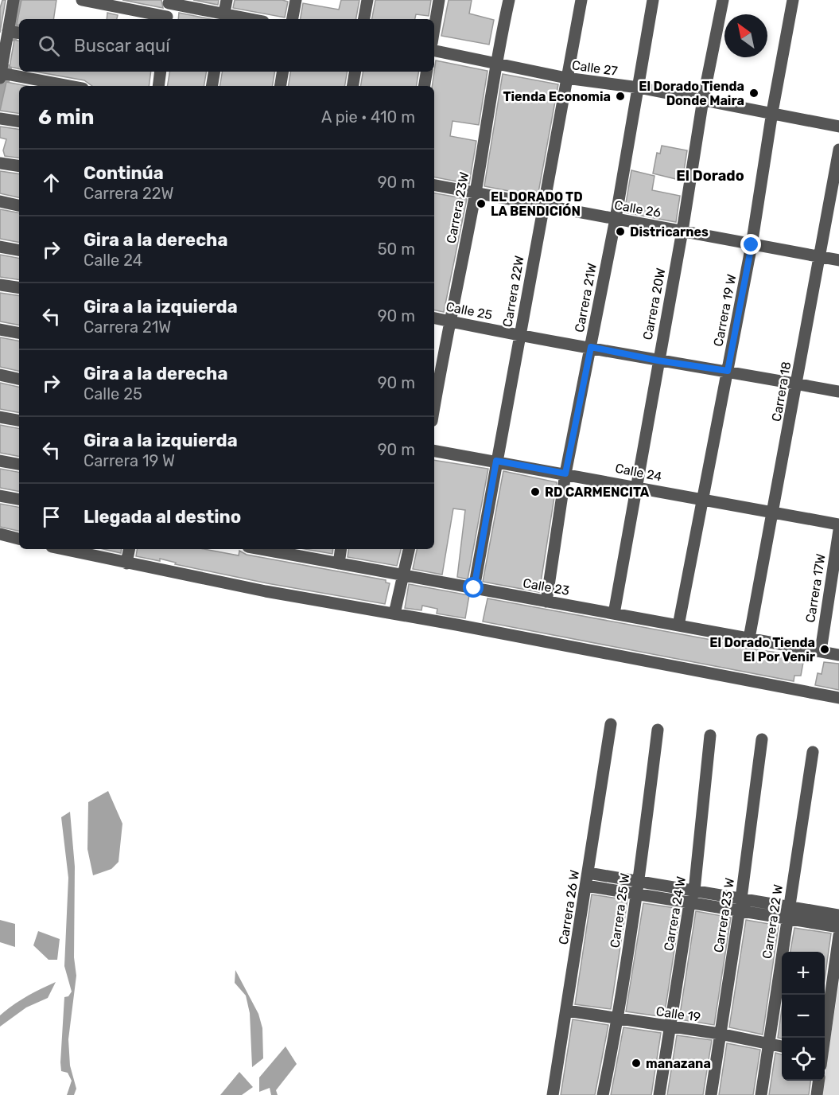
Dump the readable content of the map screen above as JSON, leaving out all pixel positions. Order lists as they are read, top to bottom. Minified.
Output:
{"streets":{"street":["Calle 27","Carrera 23W","Calle 26","Carrera 22W","Carrera 21W","Carrera 20W","Calle 25","Carrera 19 W","Carrera 18","Calle 24","Calle 23","Carrera 17W","Carrera 26 W","Carrera 25 W","Carrera 24 W","Carrera 23 W","Carrera 22 W","Calle 19"]},"crossings":[["Calle 27","Carrera 23W"],["Calle 27","Carrera 22W"],["Calle 27","Carrera 21W"],["Calle 27","Carrera 20W"],["Calle 27","Carrera 19 W"],["Carrera 23W","Calle 26"],["Carrera 23W","Calle 25"],["Calle 26","Carrera 22W"],["Calle 26","Carrera 21W"],["Calle 26","Carrera 20W"],["Calle 26","Carrera 19 W"],["Calle 26","Carrera 18"],["Carrera 22W","Calle 25"],["Carrera 22W","Calle 24"],["Carrera 22W","Calle 23"],["Carrera 21W","Calle 25"],["Carrera 21W","Calle 24"],["Carrera 21W","Calle 23"],["Carrera 20W","Calle 25"],["Carrera 20W","Calle 24"],["Carrera 20W","Calle 23"],["Calle 25","Carrera 19 W"],["Calle 25","Carrera 18"],["Carrera 19 W","Calle 24"],["Carrera 19 W","Calle 23"],["Carrera 18","Calle 24"],["Carrera 18","Calle 23"],["Calle 23","Carrera 17W"],["Carrera 26 W","Calle 19"],["Carrera 25 W","Calle 19"],["Carrera 24 W","Calle 19"],["Carrera 23 W","Calle 19"],["Carrera 22 W","Calle 19"]],"districts":["El Dorado"],"places":["El Dorado Tienda Donde Maira","Tienda Economia","EL DORADO TD LA BENDICIÓN","Districarnes","RD CARMENCITA","El Dorado Tienda El Por Venir","manazana"],"north":"top left","page":{"search":"Buscar aquí","heading":["6 min","A pie · 410 m"],"list":[["Continúa","Carrera 22W","90 m"],["Gira a la derecha","Calle 24","50 m"],["Gira a la izquierda","Carrera 21W","90 m"],["Gira a la derecha","Calle 25","90 m"],["Gira a la izquierda","Carrera 19 W","90 m"],"Llegada al destino"],"map_buttons":["+","−"]}}
